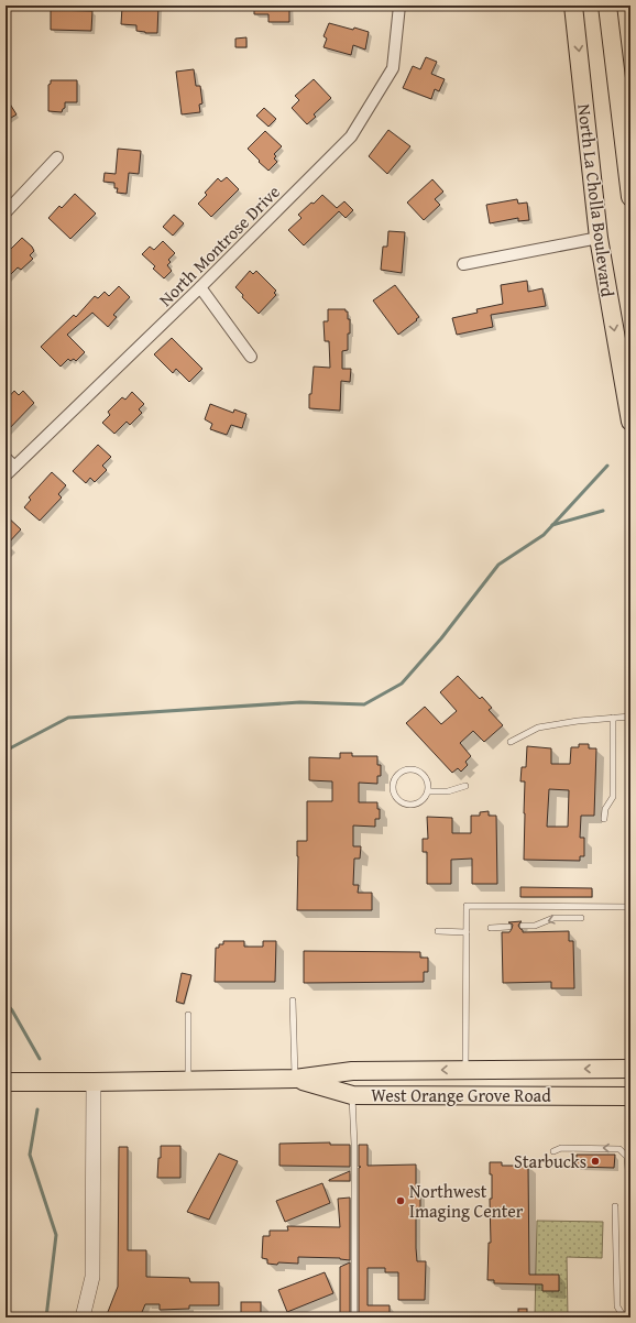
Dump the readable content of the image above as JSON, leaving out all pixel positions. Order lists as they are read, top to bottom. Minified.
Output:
{"streets":{"main road":["North La Cholla Boulevard","West Orange Grove Road"],"street":["North Montrose Drive"]},"places":["Starbucks","Northwest Imaging Center"]}
